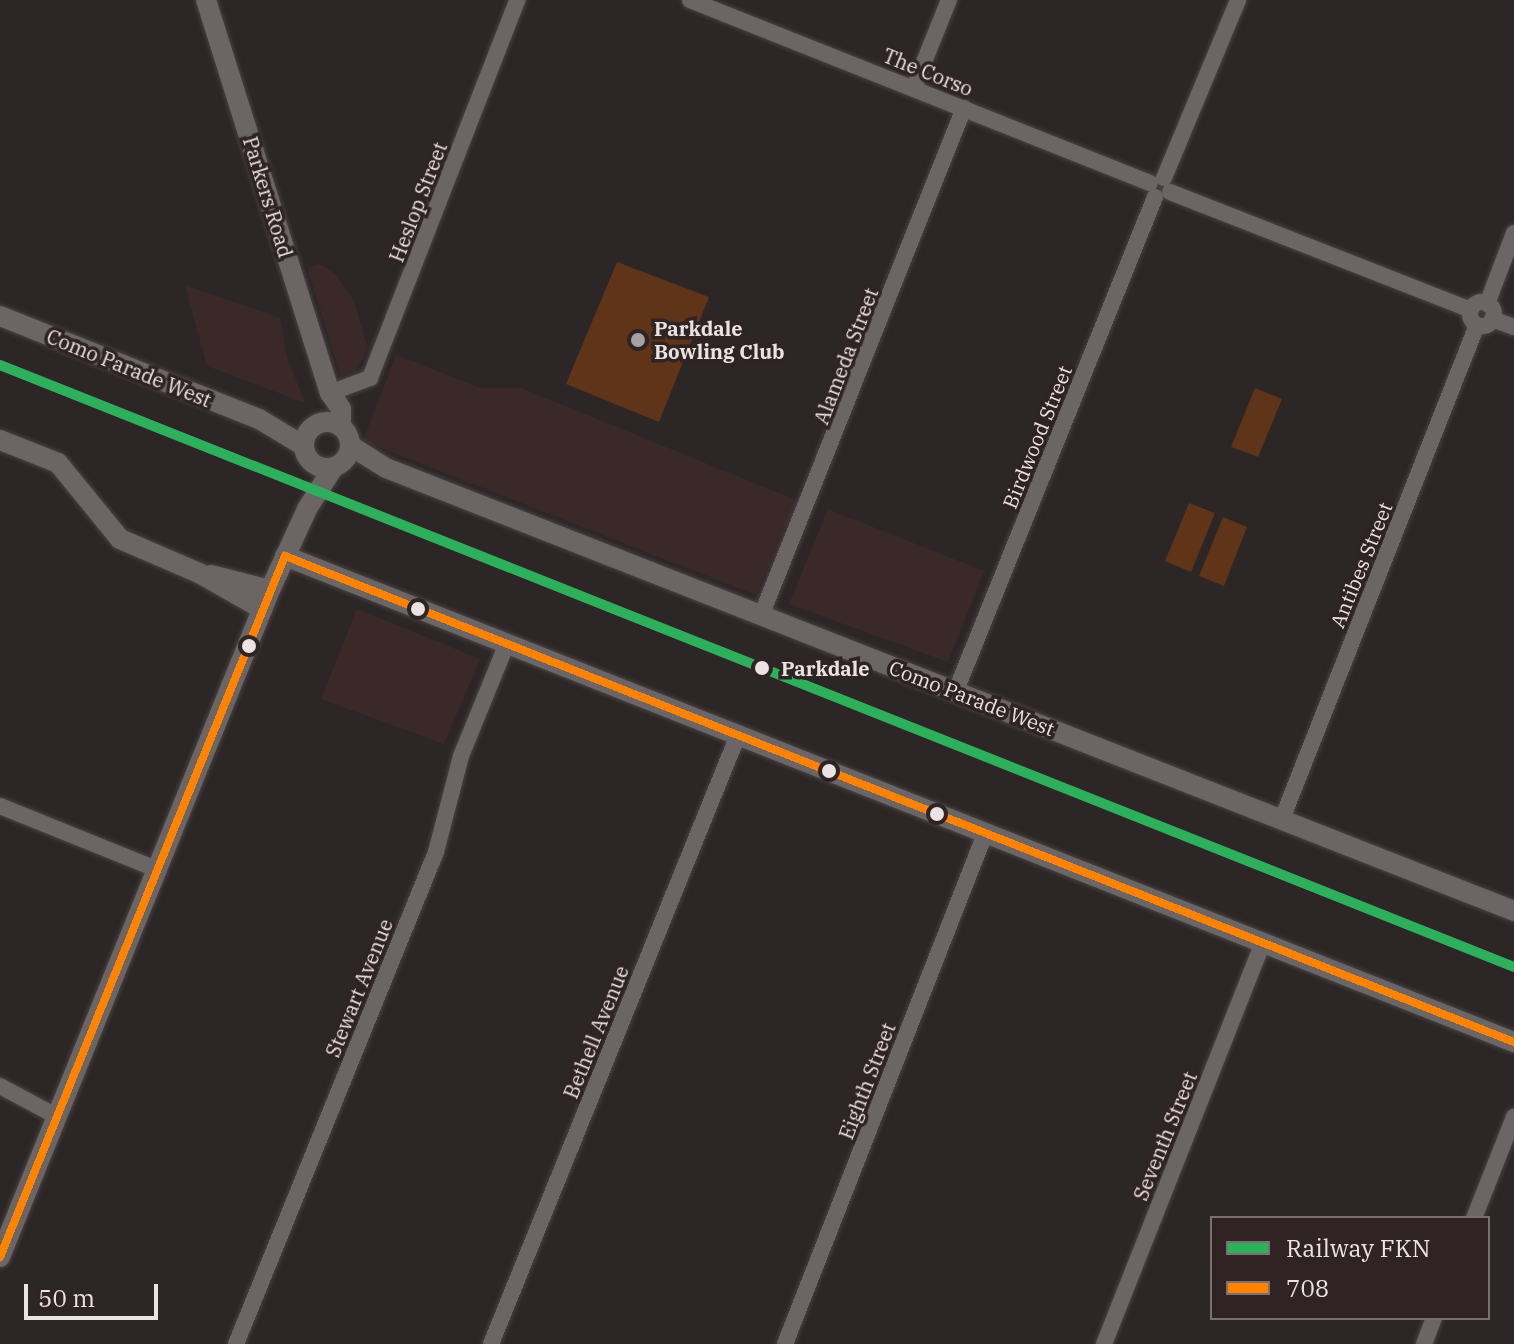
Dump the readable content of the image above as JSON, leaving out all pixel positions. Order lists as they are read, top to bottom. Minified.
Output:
{"streets":{"street":["The Corso","Parkers Road","Heslop Street","Alameda Street","Como Parade West","Birdwood Street","Antibes Street","Stewart Avenue","Bethell Avenue","Eighth Street","Seventh Street"]},"crossings":[["The Corso","Alameda Street"],["The Corso","Birdwood Street"],["The Corso","Antibes Street"],["Parkers Road","Heslop Street"],["Parkers Road","Como Parade West"],["Alameda Street","Como Parade West"],["Como Parade West","Birdwood Street"],["Como Parade West","Antibes Street"]],"places":["Parkdale Bowling Club","Parkdale"],"lines":["rail line FKN","transit line 708"],"legend":["Railway FKN","708"],"scale_bar":"50 m"}
